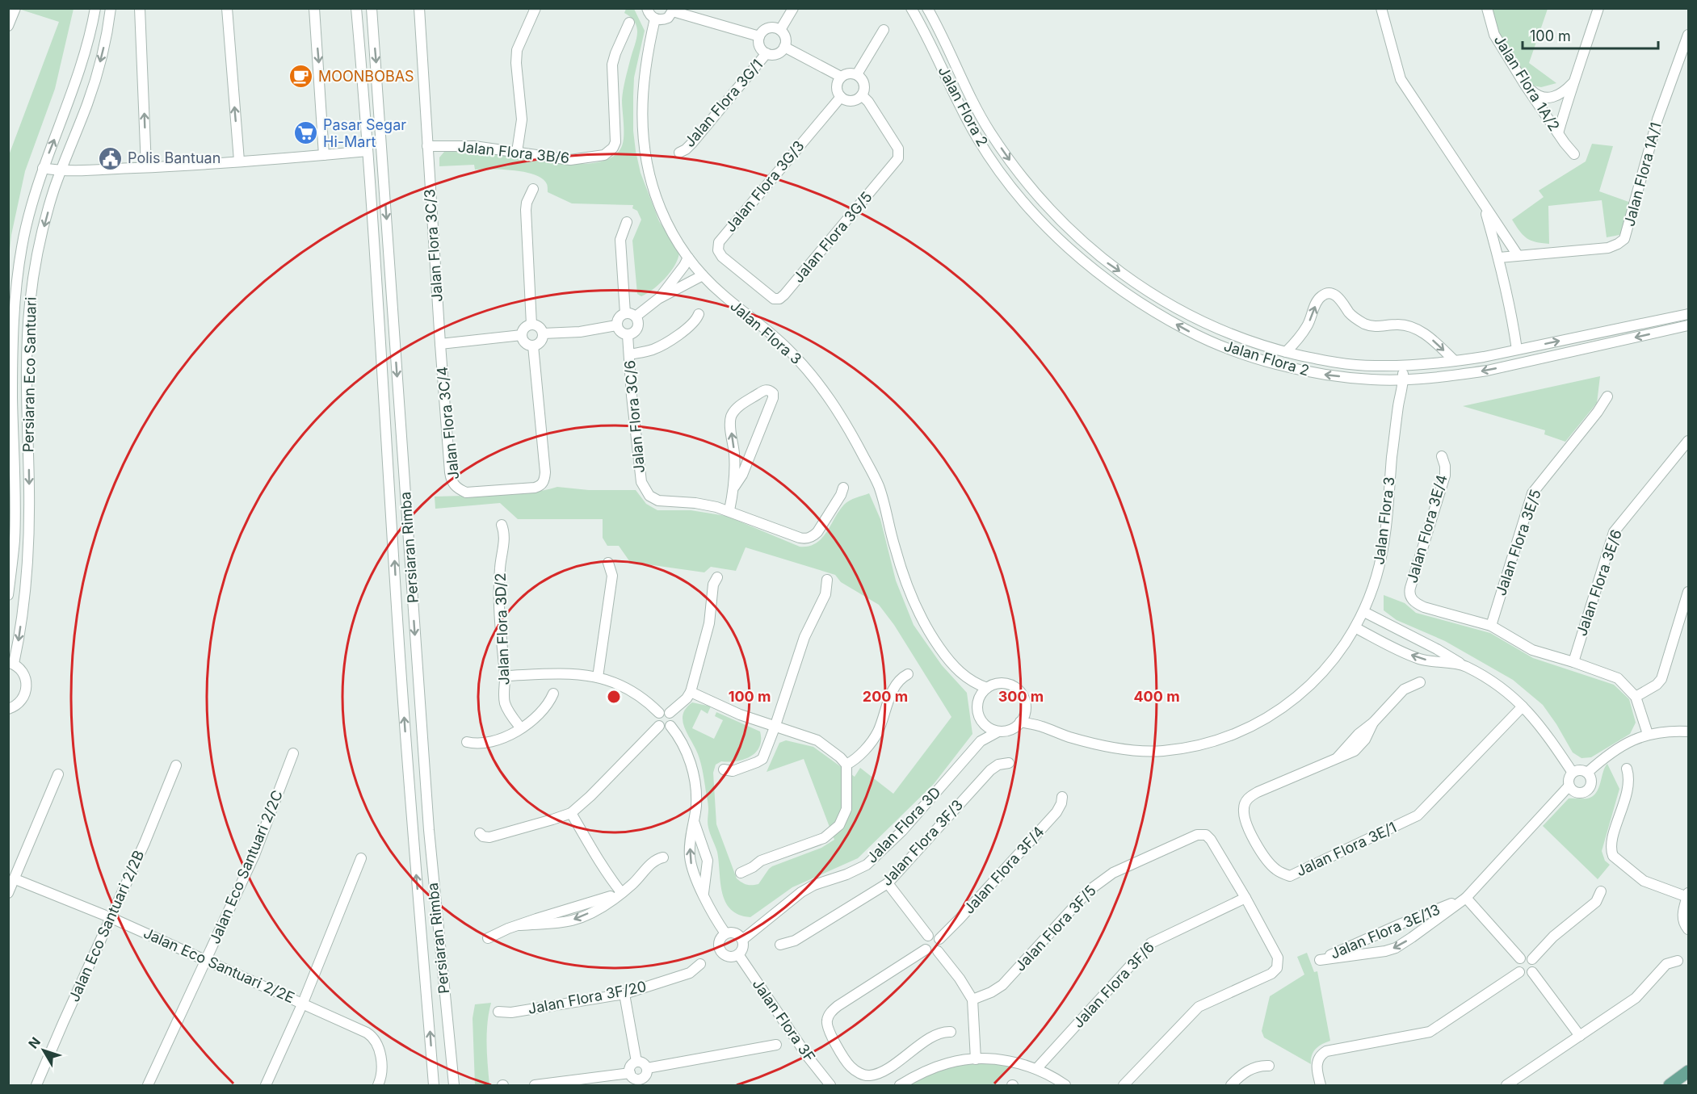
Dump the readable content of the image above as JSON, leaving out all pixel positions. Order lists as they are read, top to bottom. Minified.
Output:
{"streets":{"street":["Jalan Flora 1A/2","Jalan Flora 3G/1","Jalan Flora 2","Jalan Flora 3B/6","Jalan Flora 1A/1","Jalan Flora 3G/3","Jalan Flora 3G/5","Jalan Flora 3C/3","Jalan Flora 3","Persiaran Eco Santuari","Jalan Flora 3C/6","Jalan Flora 3C/4","Jalan Flora 3E/4","Jalan Flora 3E/5","Persiaran Rimba","Jalan Flora 3E/6","Jalan Flora 3D/2","Jalan Flora 3D","Jalan Flora 3F/3","Jalan Flora 3E/1","Jalan Eco Santuari 2/2C","Jalan Flora 3F/4","Jalan Eco Santuari 2/2B","Jalan Flora 3F/5","Jalan Flora 3E/13","Jalan Eco Santuari 2/2E","Jalan Flora 3F/6","Jalan Flora 3F/20","Jalan Flora 3F"]},"crossings":[["Jalan Flora 2","Jalan Flora 3"],["Jalan Flora 3B/6","Jalan Flora 3C/3"],["Jalan Flora 3G/3","Jalan Flora 3G/5"],["Jalan Flora 3C/3","Jalan Flora 3C/4"],["Jalan Flora 3","Jalan Flora 3D"],["Jalan Flora 3E/4","Jalan Flora 3E/5"],["Jalan Flora 3D","Jalan Flora 3F"],["Jalan Eco Santuari 2/2C","Jalan Eco Santuari 2/2E"],["Jalan Eco Santuari 2/2B","Jalan Eco Santuari 2/2E"],["Jalan Flora 3F/5","Jalan Flora 3F/6"]],"places":{"cafe":["MOONBOBAS"],"supermarket":["Pasar Segar Hi-Mart"],"public building":["Polis Bantuan"]},"scale_bar":"100 m","north":"top left","rings":["100 m","200 m","300 m","400 m"]}
